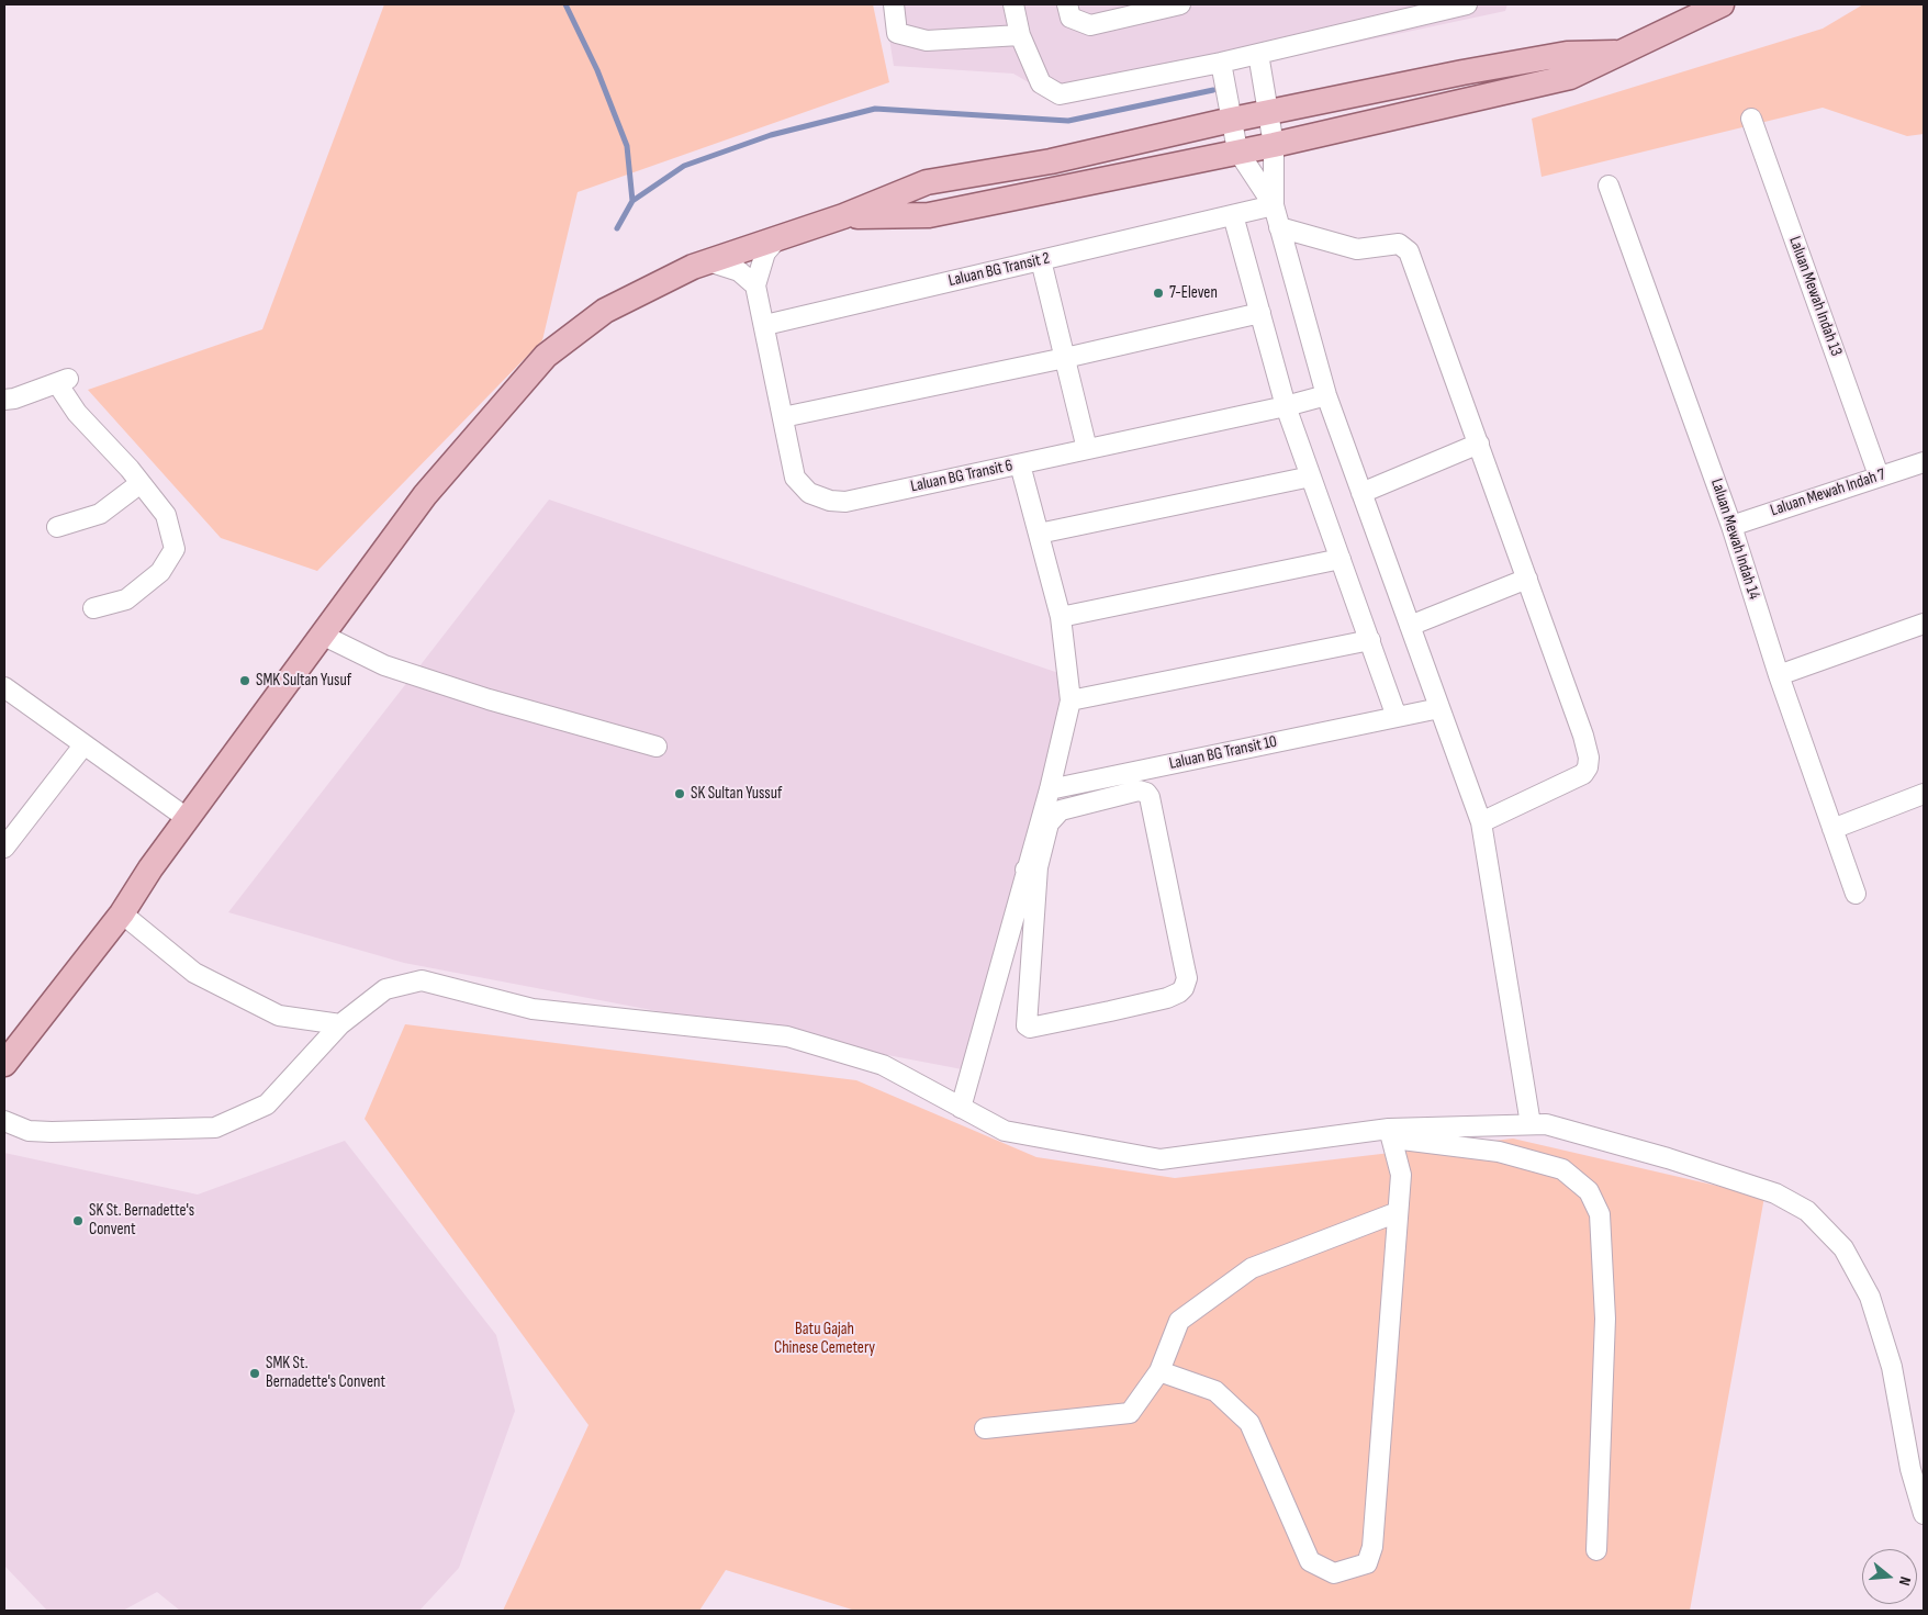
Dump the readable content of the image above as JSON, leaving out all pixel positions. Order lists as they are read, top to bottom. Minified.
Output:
{"streets":{"street":["Laluan BG Transit 2","Laluan Mewah Indah 13","Laluan BG Transit 6","Laluan Mewah Indah 7","Laluan Mewah Indah 14","Laluan BG Transit 10"]},"crossings":[["Laluan BG Transit 2","Laluan BG Transit 6"],["Laluan Mewah Indah 13","Laluan Mewah Indah 7"],["Laluan Mewah Indah 7","Laluan Mewah Indah 14"]],"parks":["Batu Gajah Chinese Cemetery"],"places":["7-Eleven","SMK Sultan Yusuf","SK Sultan Yussuf","SK St. Bernadette's Convent","SMK St. Bernadette's Convent"],"north":"right"}
